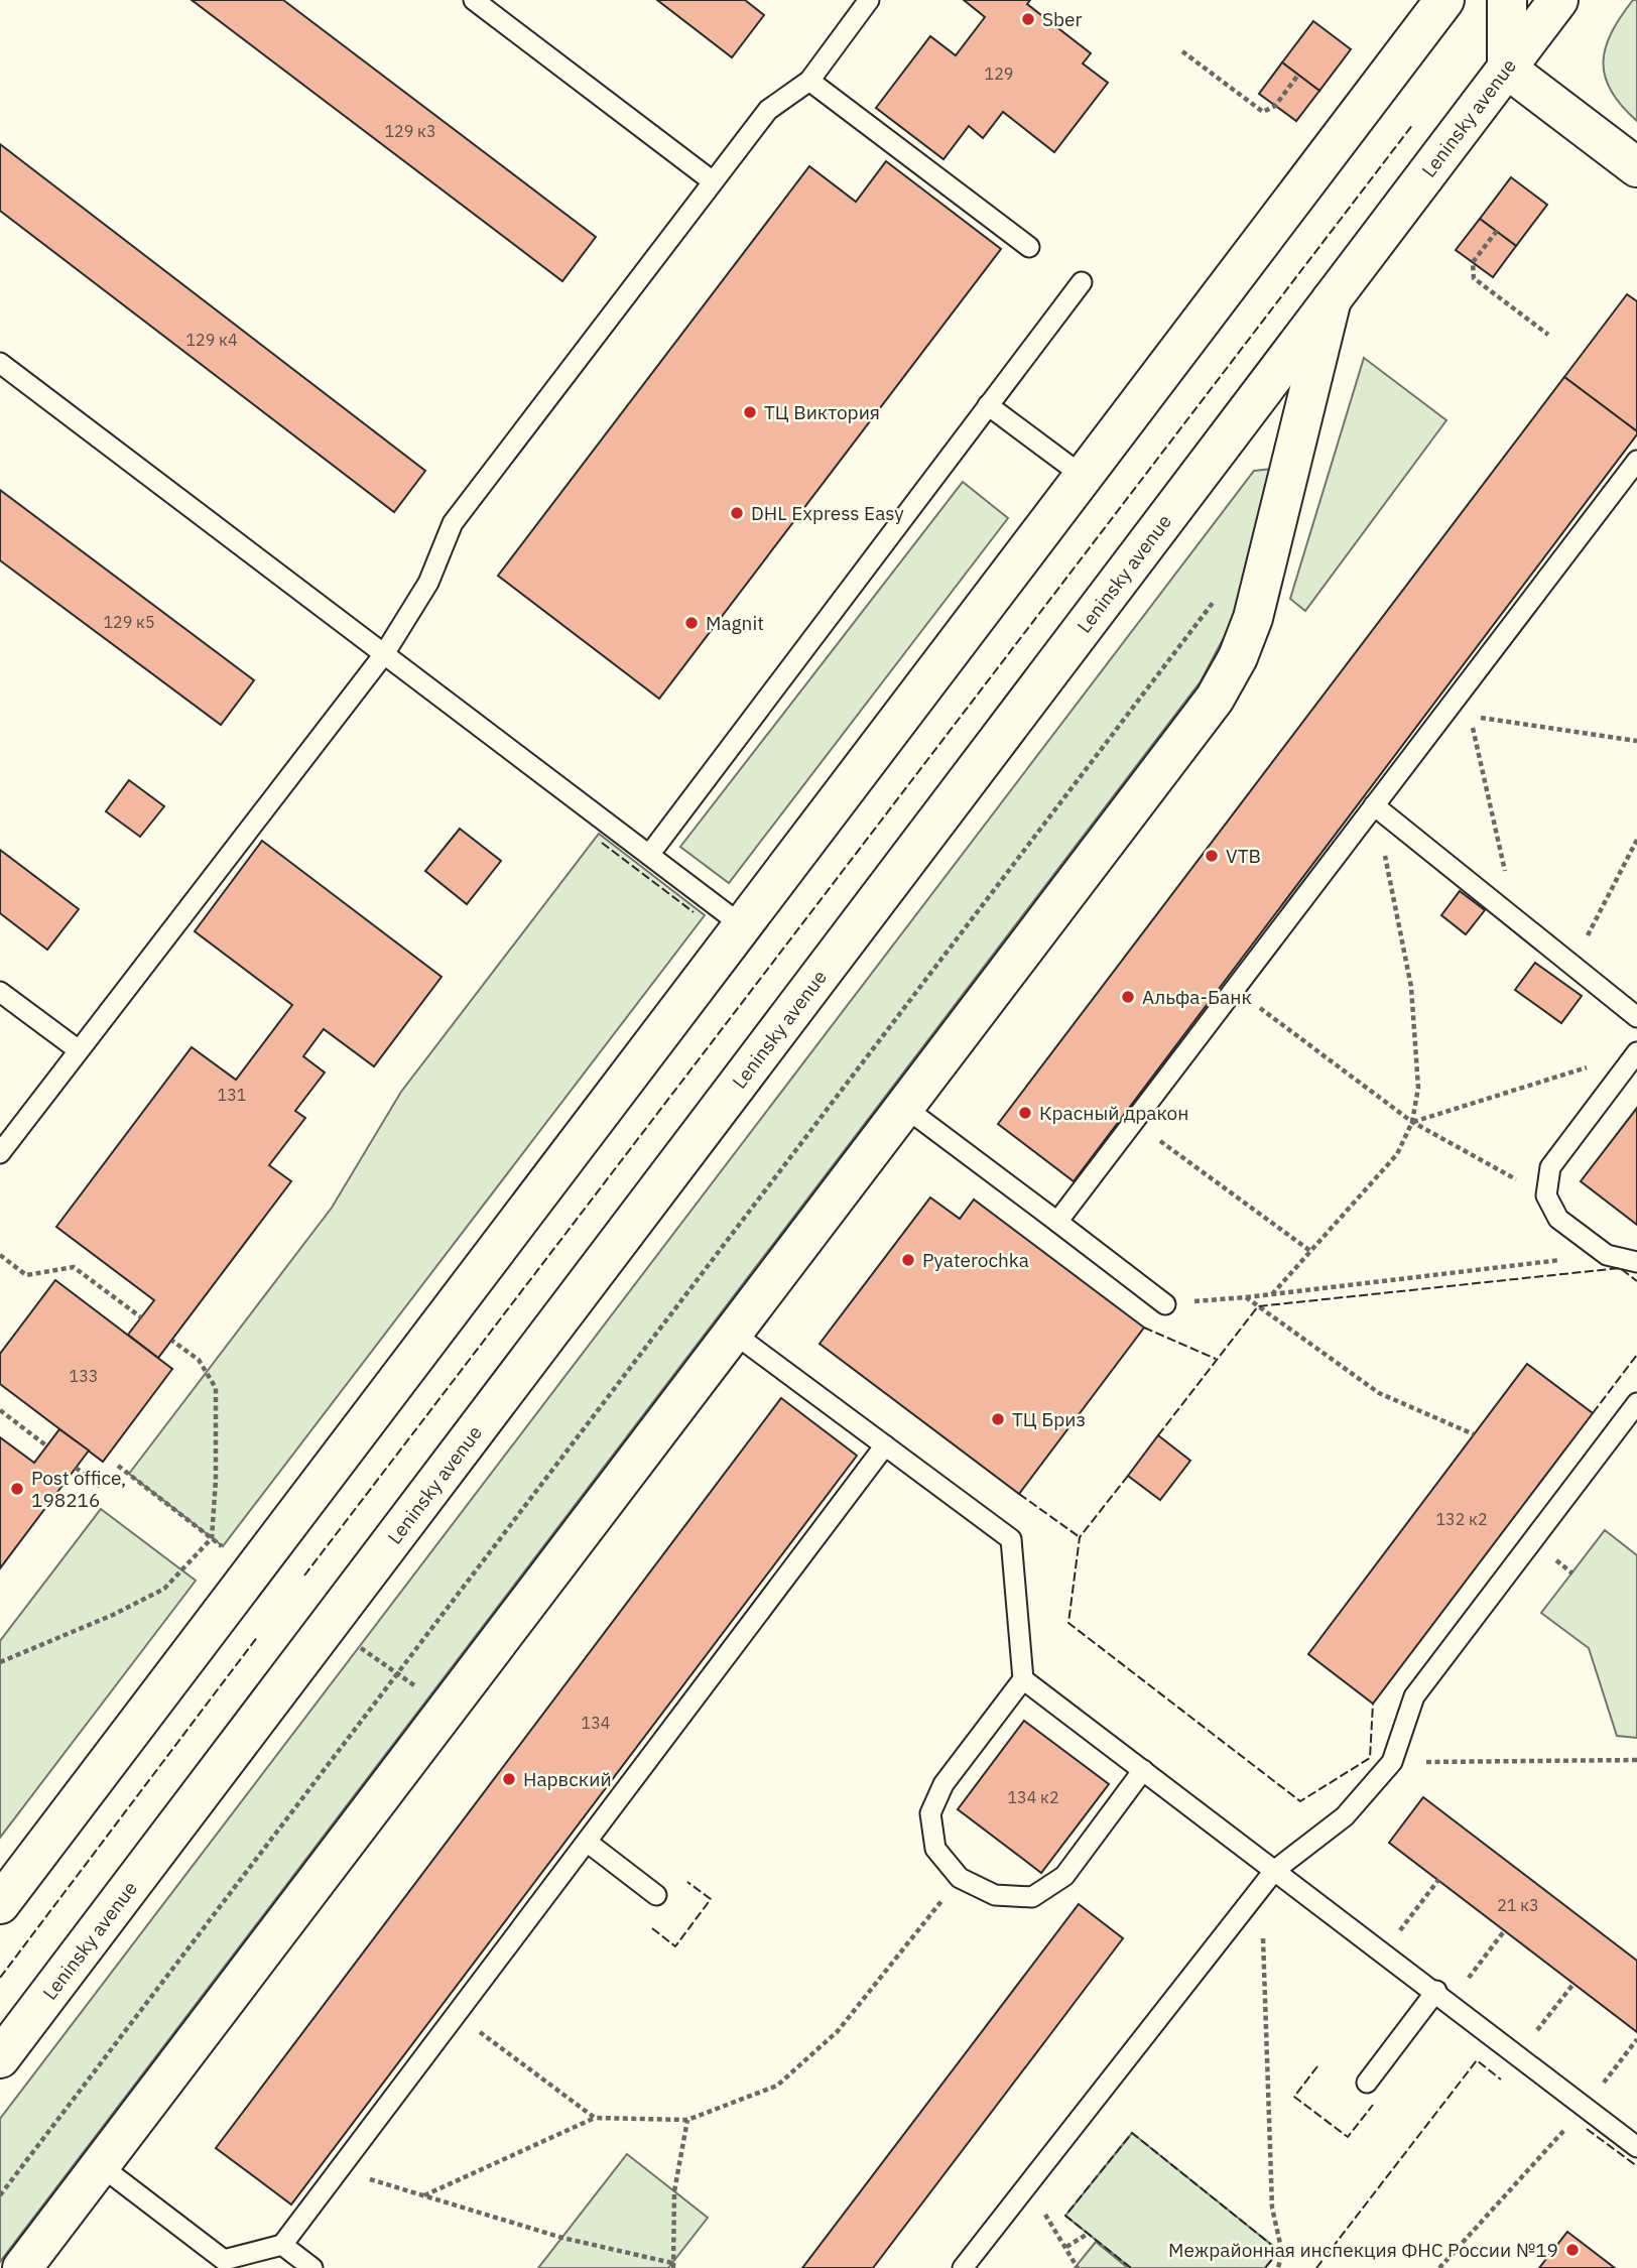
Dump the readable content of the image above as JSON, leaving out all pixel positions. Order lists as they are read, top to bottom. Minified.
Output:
{"streets":{"main road":["Leninsky avenue"]},"places":["Sber","ТЦ Виктория","DHL Express Easy","Magnit","VTB","Альфа-Банк","Красный дракон","Pyaterochka","ТЦ Бриз","Post office, 198216","Нарвский","Межрайонная инспекция ФНС России №19"],"house_numbers":["129","129 к3","129 к4","129 к5","131","133","132 к2","134","134 к2","21 к3"]}
